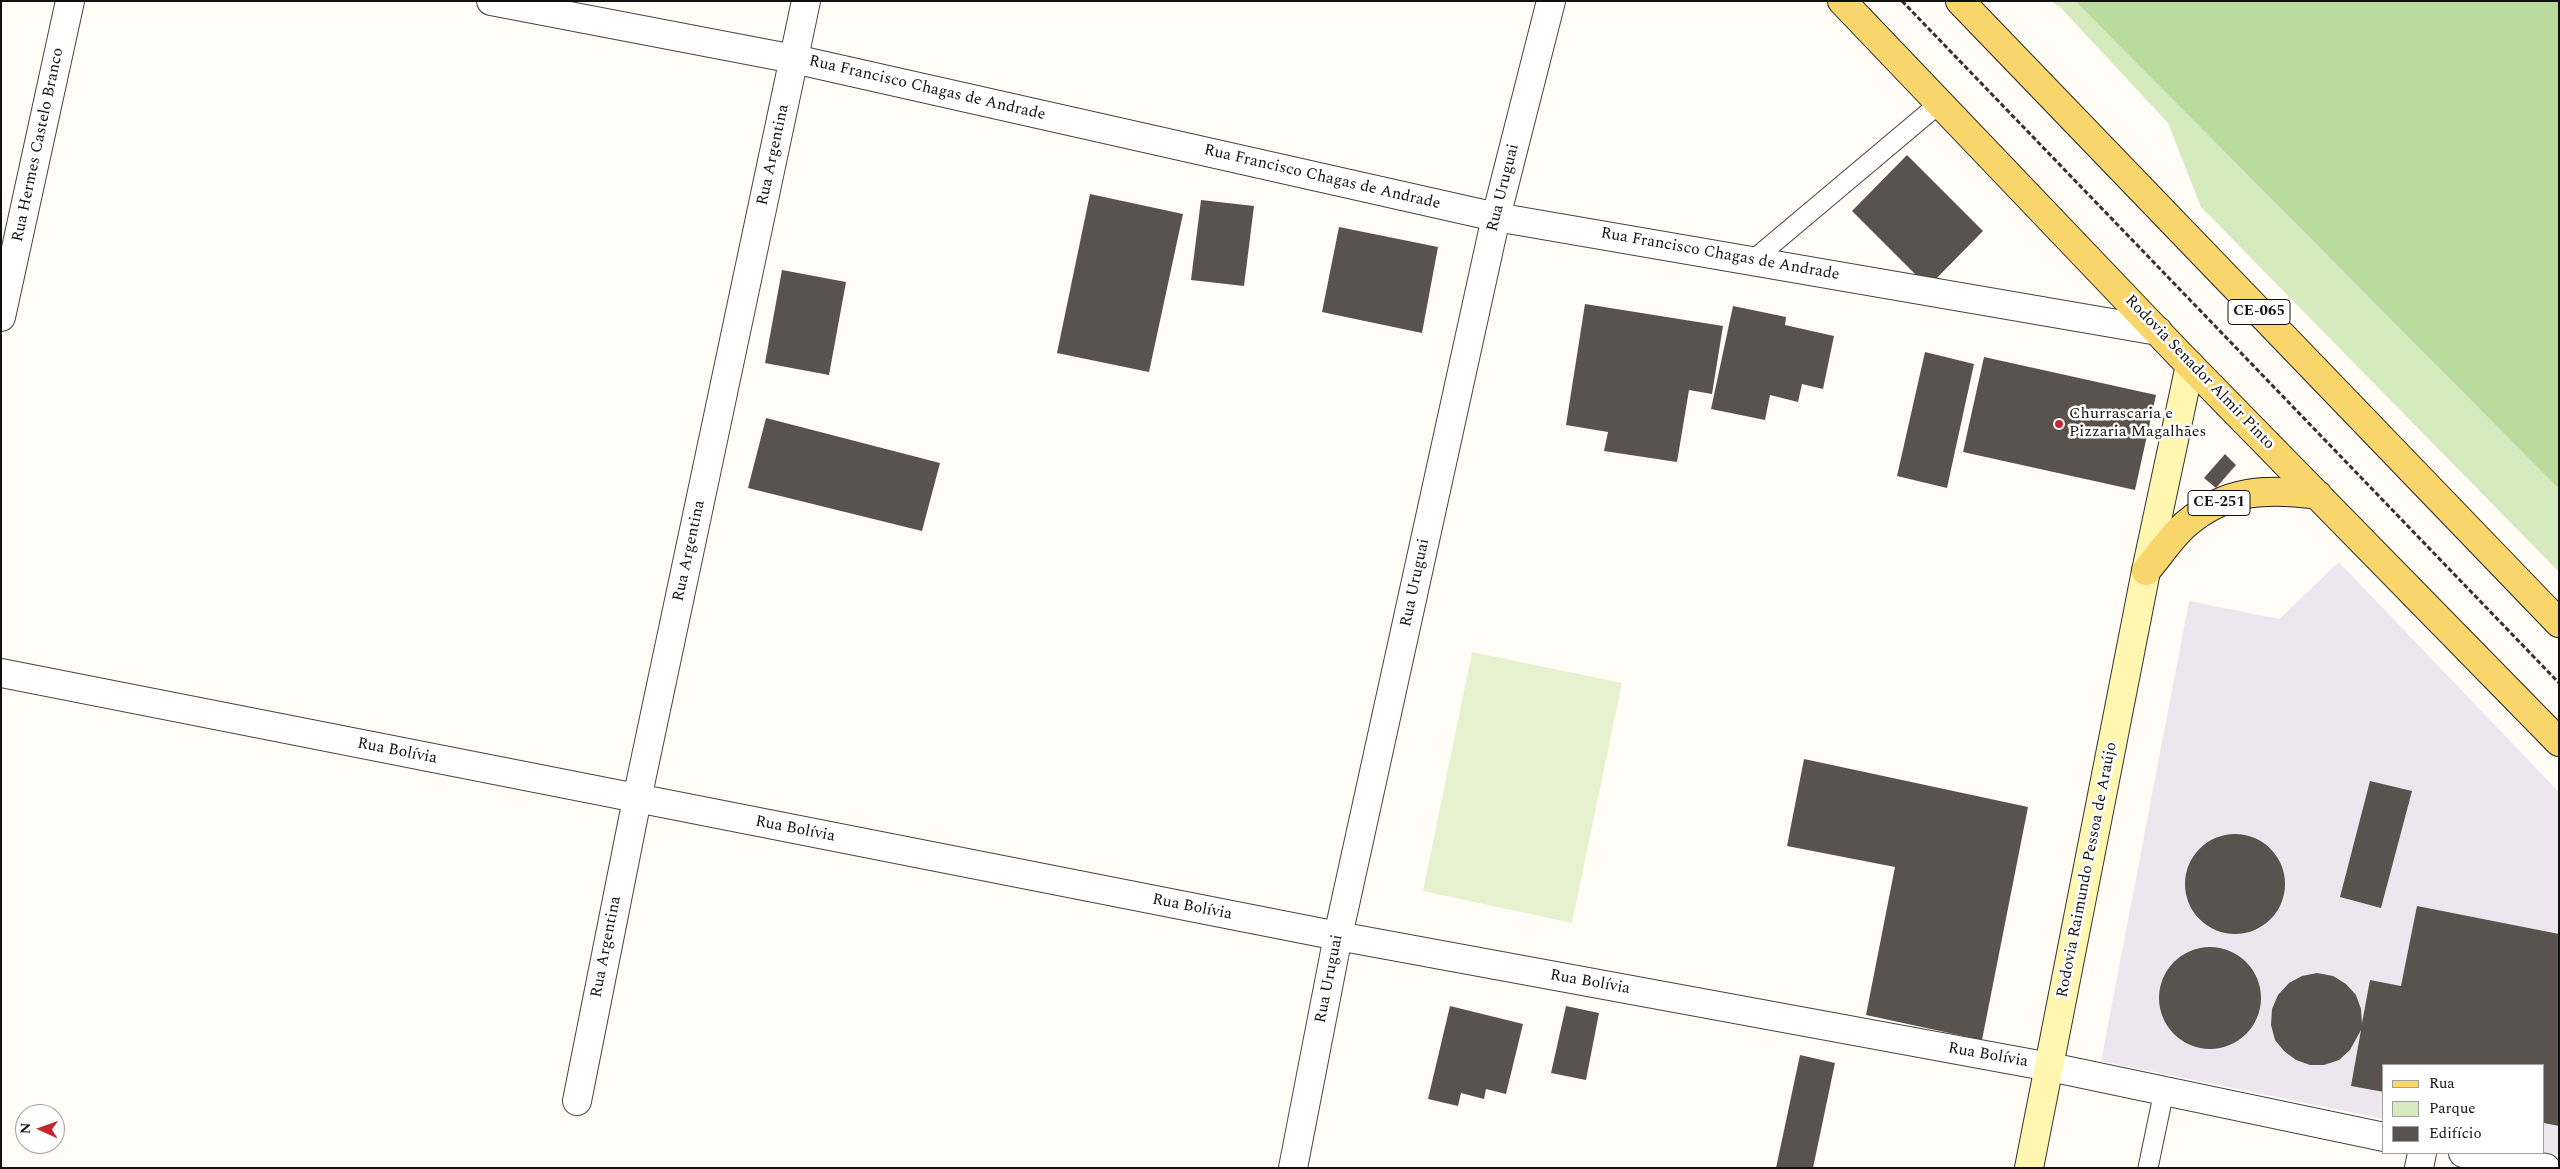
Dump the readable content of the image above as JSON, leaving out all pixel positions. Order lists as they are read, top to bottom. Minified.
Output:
{"streets":{"main road":["CE-065","Rodovia Senador Almir Pinto","CE-251","Rodovia Raimundo Pessoa de Araújo"],"street":["Rua Francisco Chagas de Andrade","Rua Hermes Castelo Branco","Rua Argentina","Rua Uruguai","Rua Bolívia"]},"crossings":[["Rua Francisco Chagas de Andrade","Rua Argentina"],["Rua Francisco Chagas de Andrade","Rua Uruguai"],["Rua Francisco Chagas de Andrade","Rodovia Senador Almir Pinto"],["Rua Argentina","Rua Bolívia"],["Rua Uruguai","Rua Bolívia"],["Rodovia Senador Almir Pinto","Rodovia Raimundo Pessoa de Araújo"],["Rua Bolívia","Rodovia Raimundo Pessoa de Araújo"]],"places":["Churrascaria e Pizzaria Magalhães"],"legend":["Rua","Parque","Edifício"],"north":"left"}
